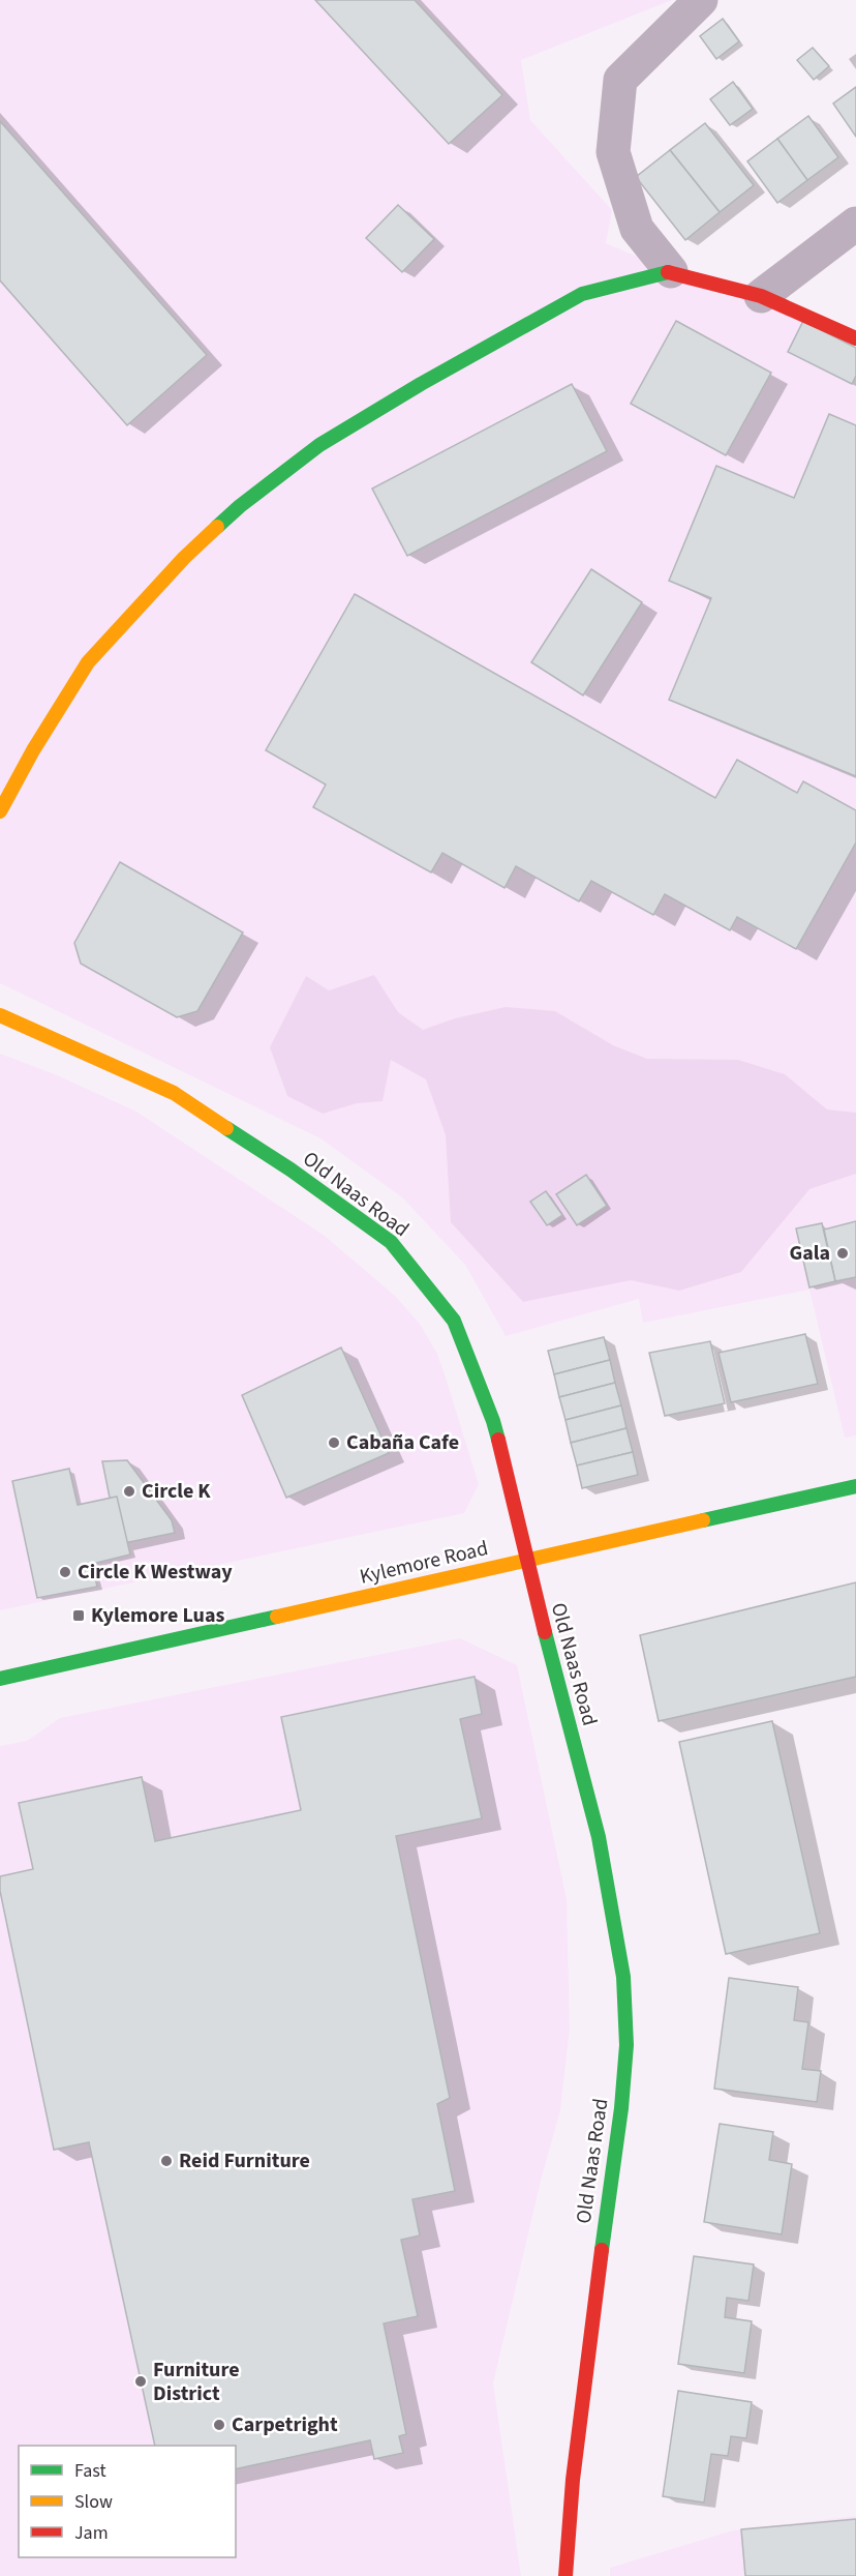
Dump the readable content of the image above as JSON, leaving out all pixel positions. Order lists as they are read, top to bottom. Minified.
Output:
{"streets":{"street":["Old Naas Road","Kylemore Road"]},"crossings":[["Old Naas Road","Kylemore Road"]],"places":{"other":["Gala","Cabaña Cafe","Circle K","Circle K Westway","Reid Furniture","Furniture District","Carpetright"],"transit":["Kylemore Luas"]},"legend":["Fast","Slow","Jam"]}
